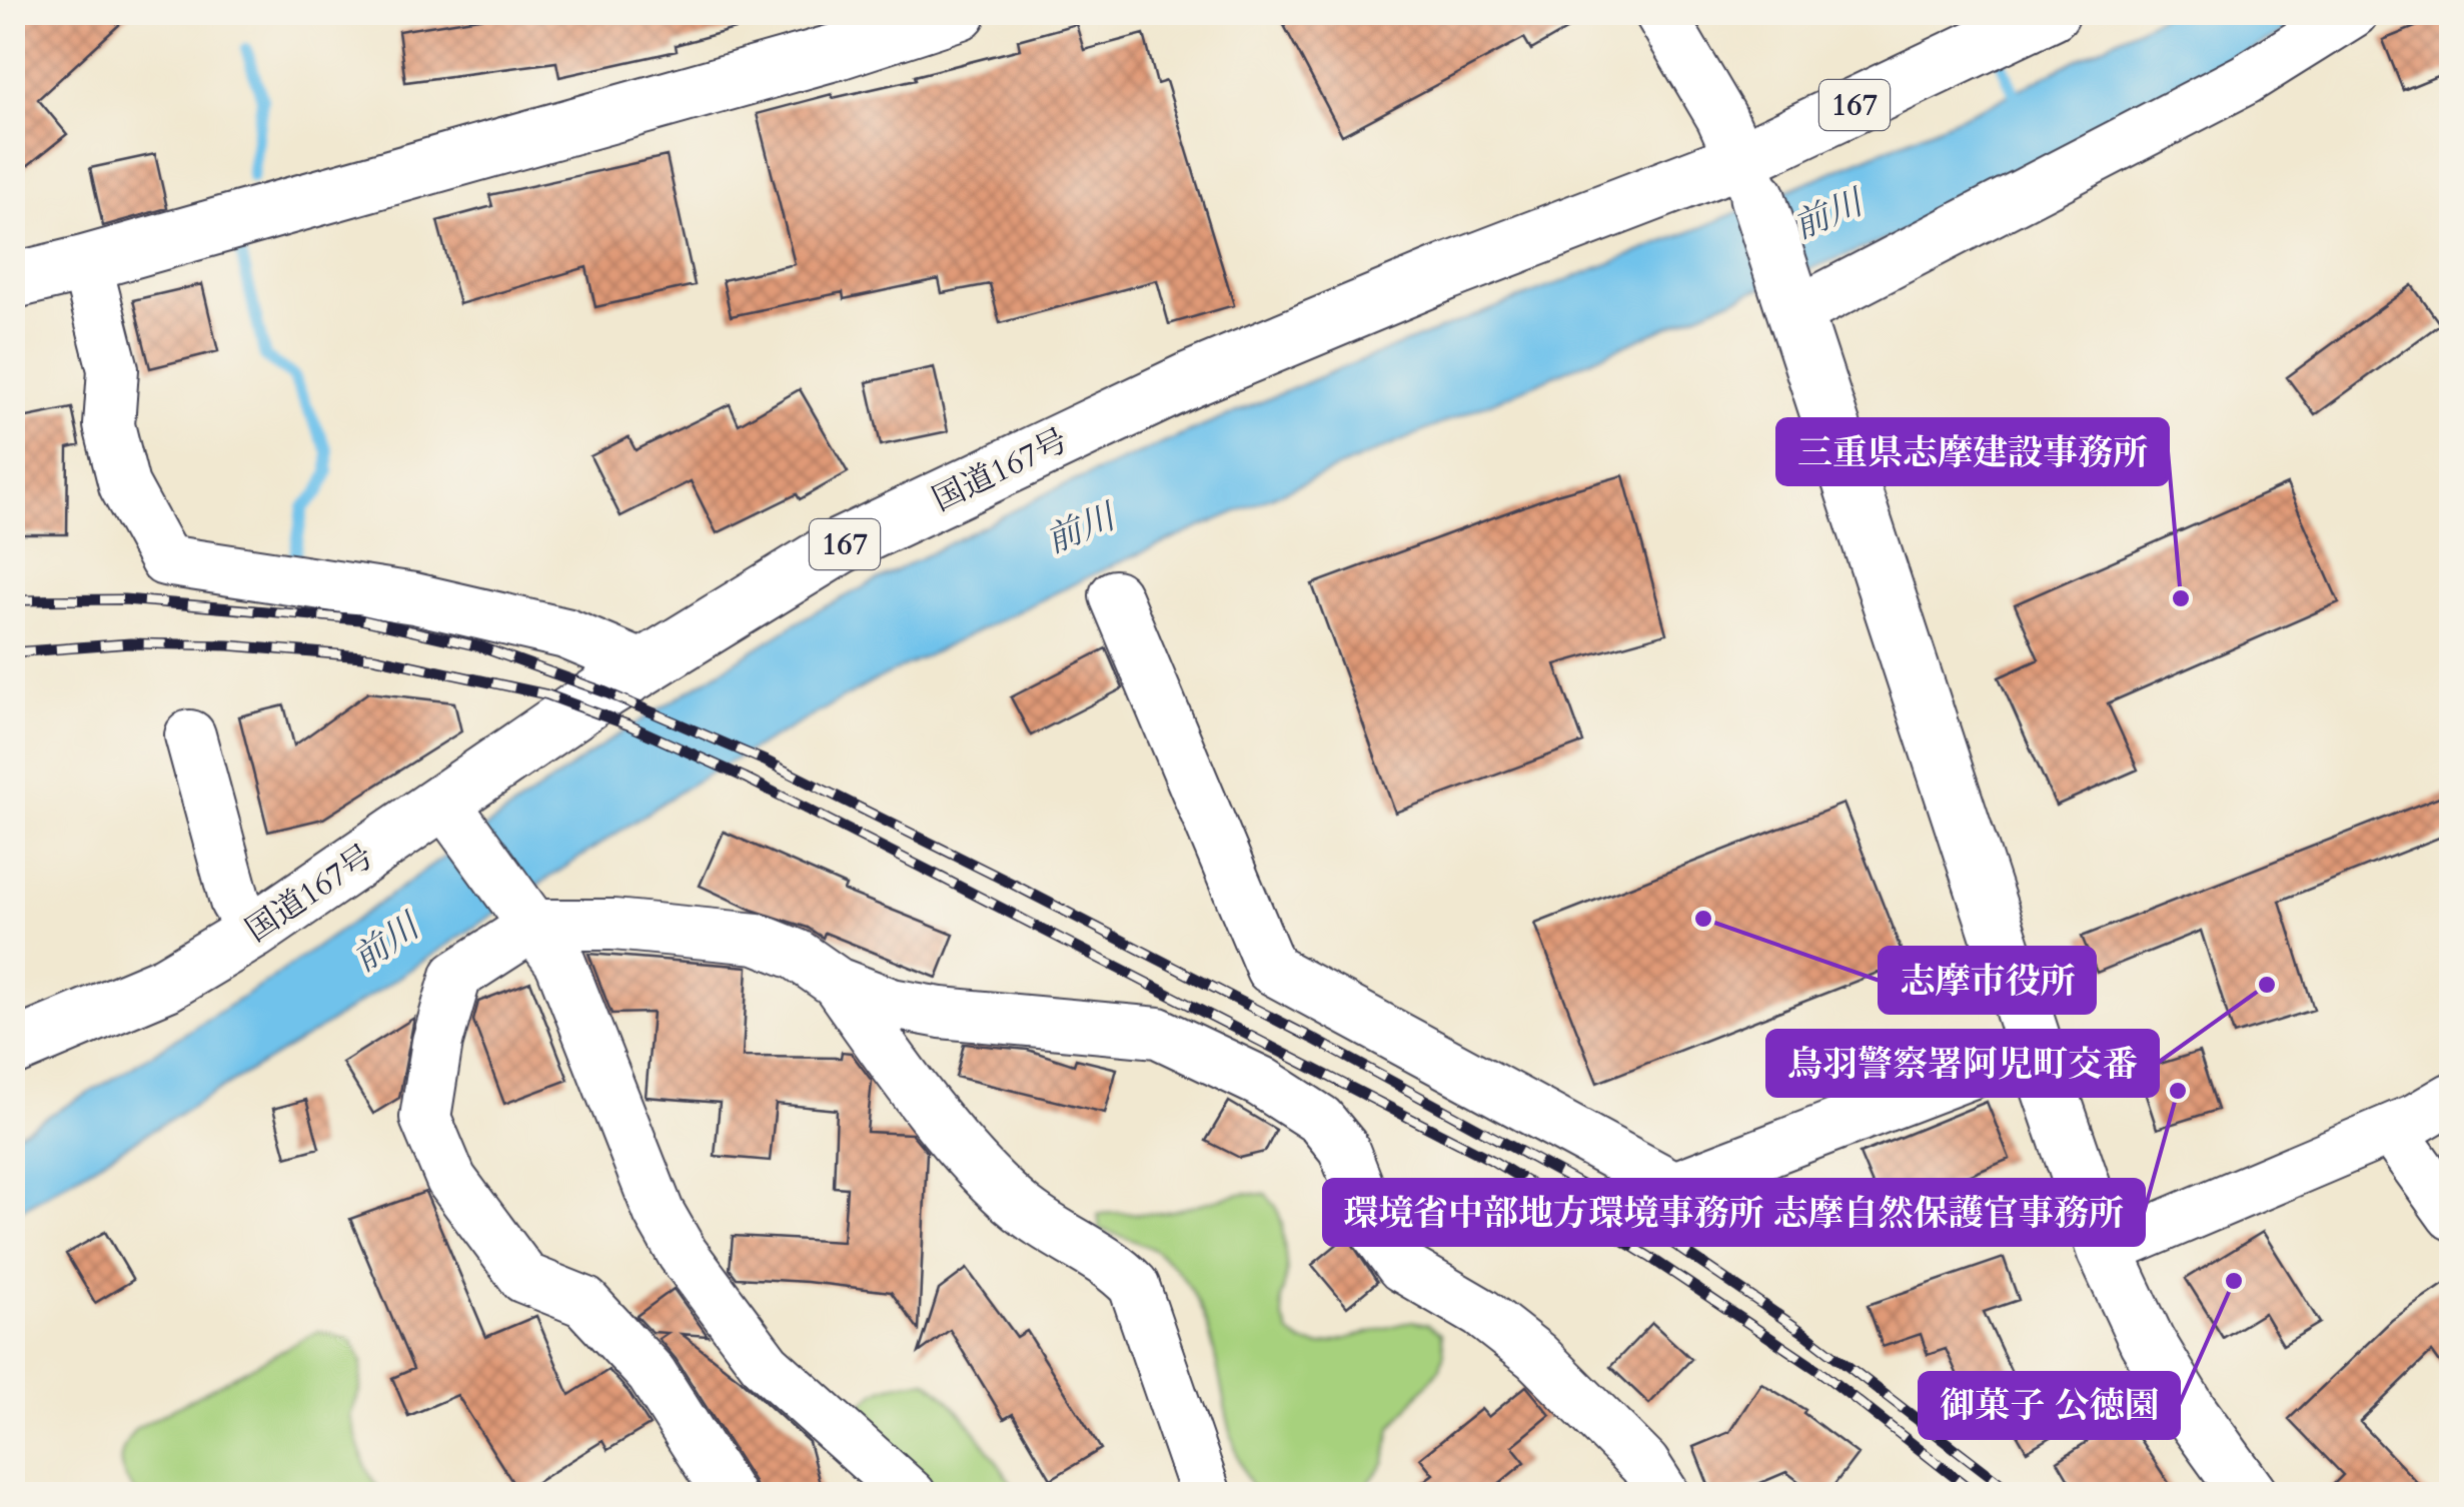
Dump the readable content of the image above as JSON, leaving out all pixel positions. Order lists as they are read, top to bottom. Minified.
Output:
{"streets":{"main road":["167","国道167号"]},"water":["前川"],"places":["三重県志摩建設事務所","志摩市役所","鳥羽警察署阿児町交番","環境省中部地方環境事務所 志摩自然保護官事務所","御菓子 公徳園"]}
